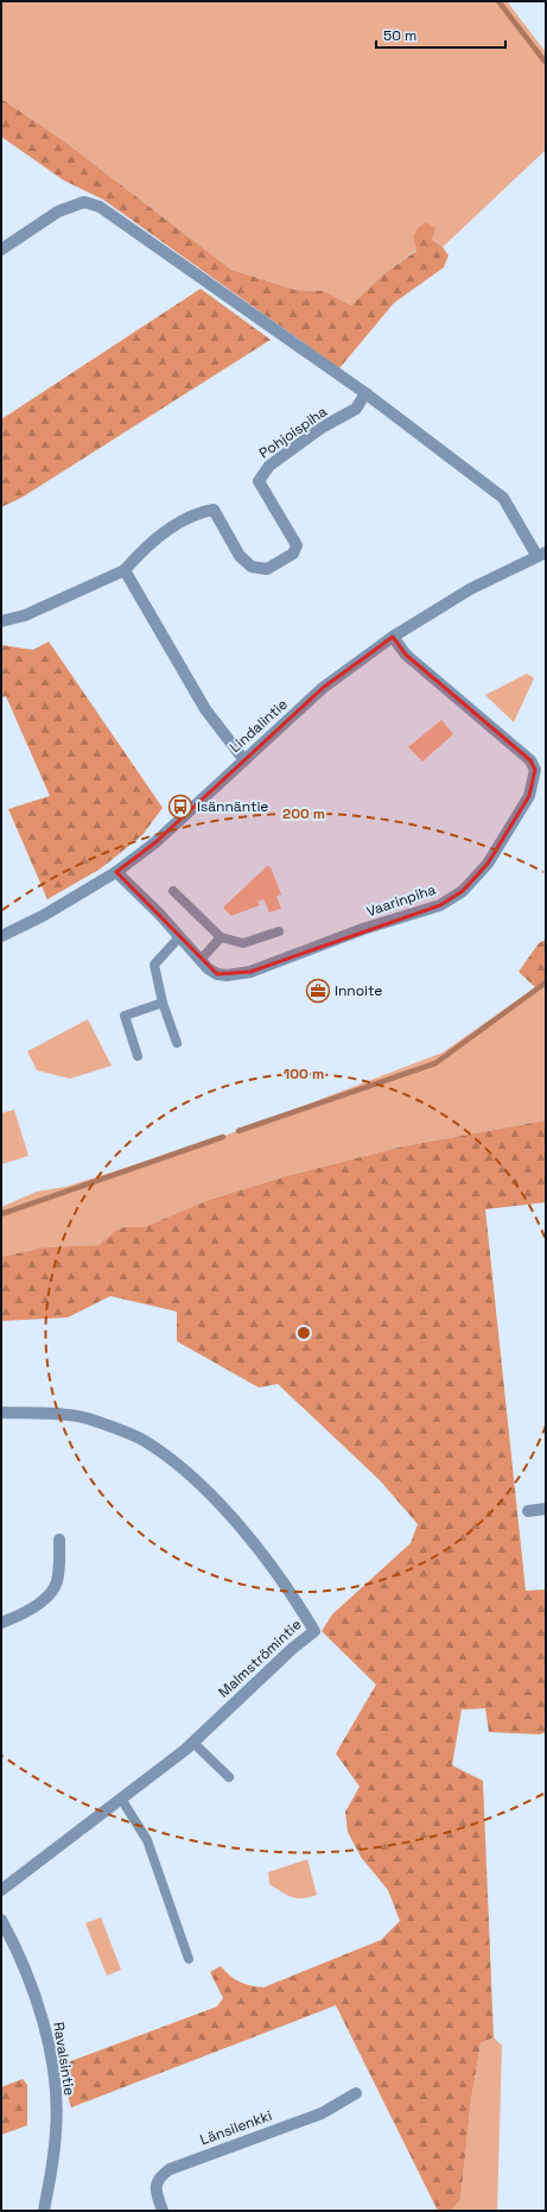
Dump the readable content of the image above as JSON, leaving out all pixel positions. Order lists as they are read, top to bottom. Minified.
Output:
{"streets":{"street":["Pohjoispiha","Lindalintie","Vaarinpiha","Malmströmintie","Ravalsintie","Länsilenkki"]},"crossings":[["Lindalintie","Vaarinpiha"]],"places":{"bus stop":["Isännäntie"],"office":["Innoite"]},"scale_bar":"50 m","rings":["200 m","100 m"]}
